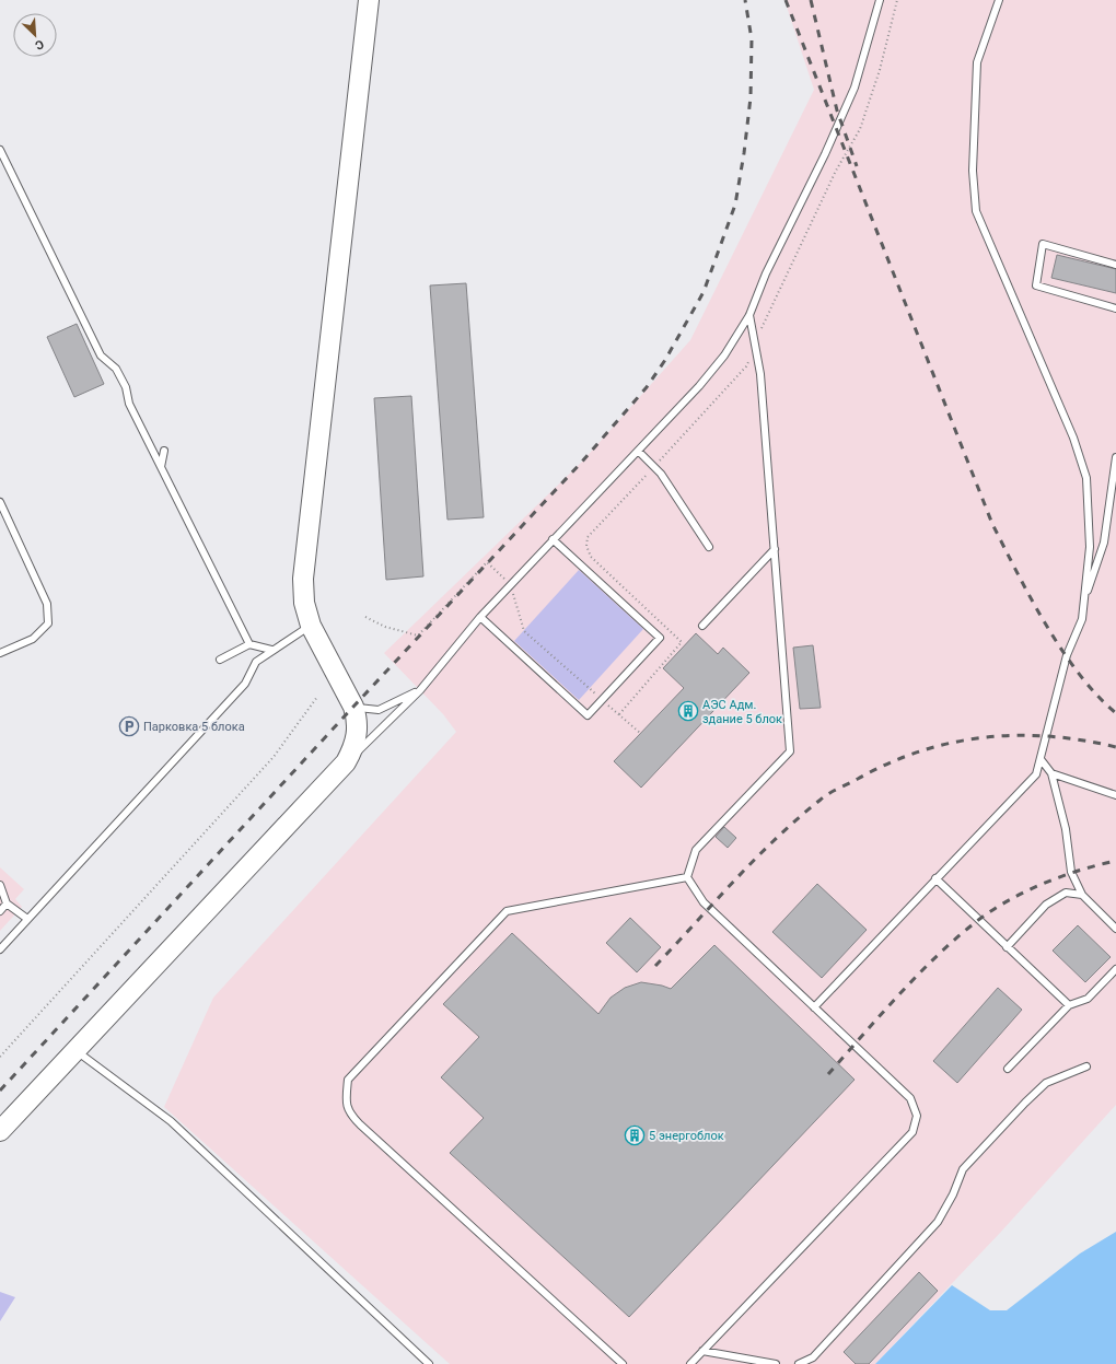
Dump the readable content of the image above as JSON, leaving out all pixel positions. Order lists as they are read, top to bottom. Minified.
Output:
{"places":{"building":["АЭС Адм. здание 5 блок","5 энергоблок"],"parking":["Парковка 5 блока"]},"north":"bottom right"}
